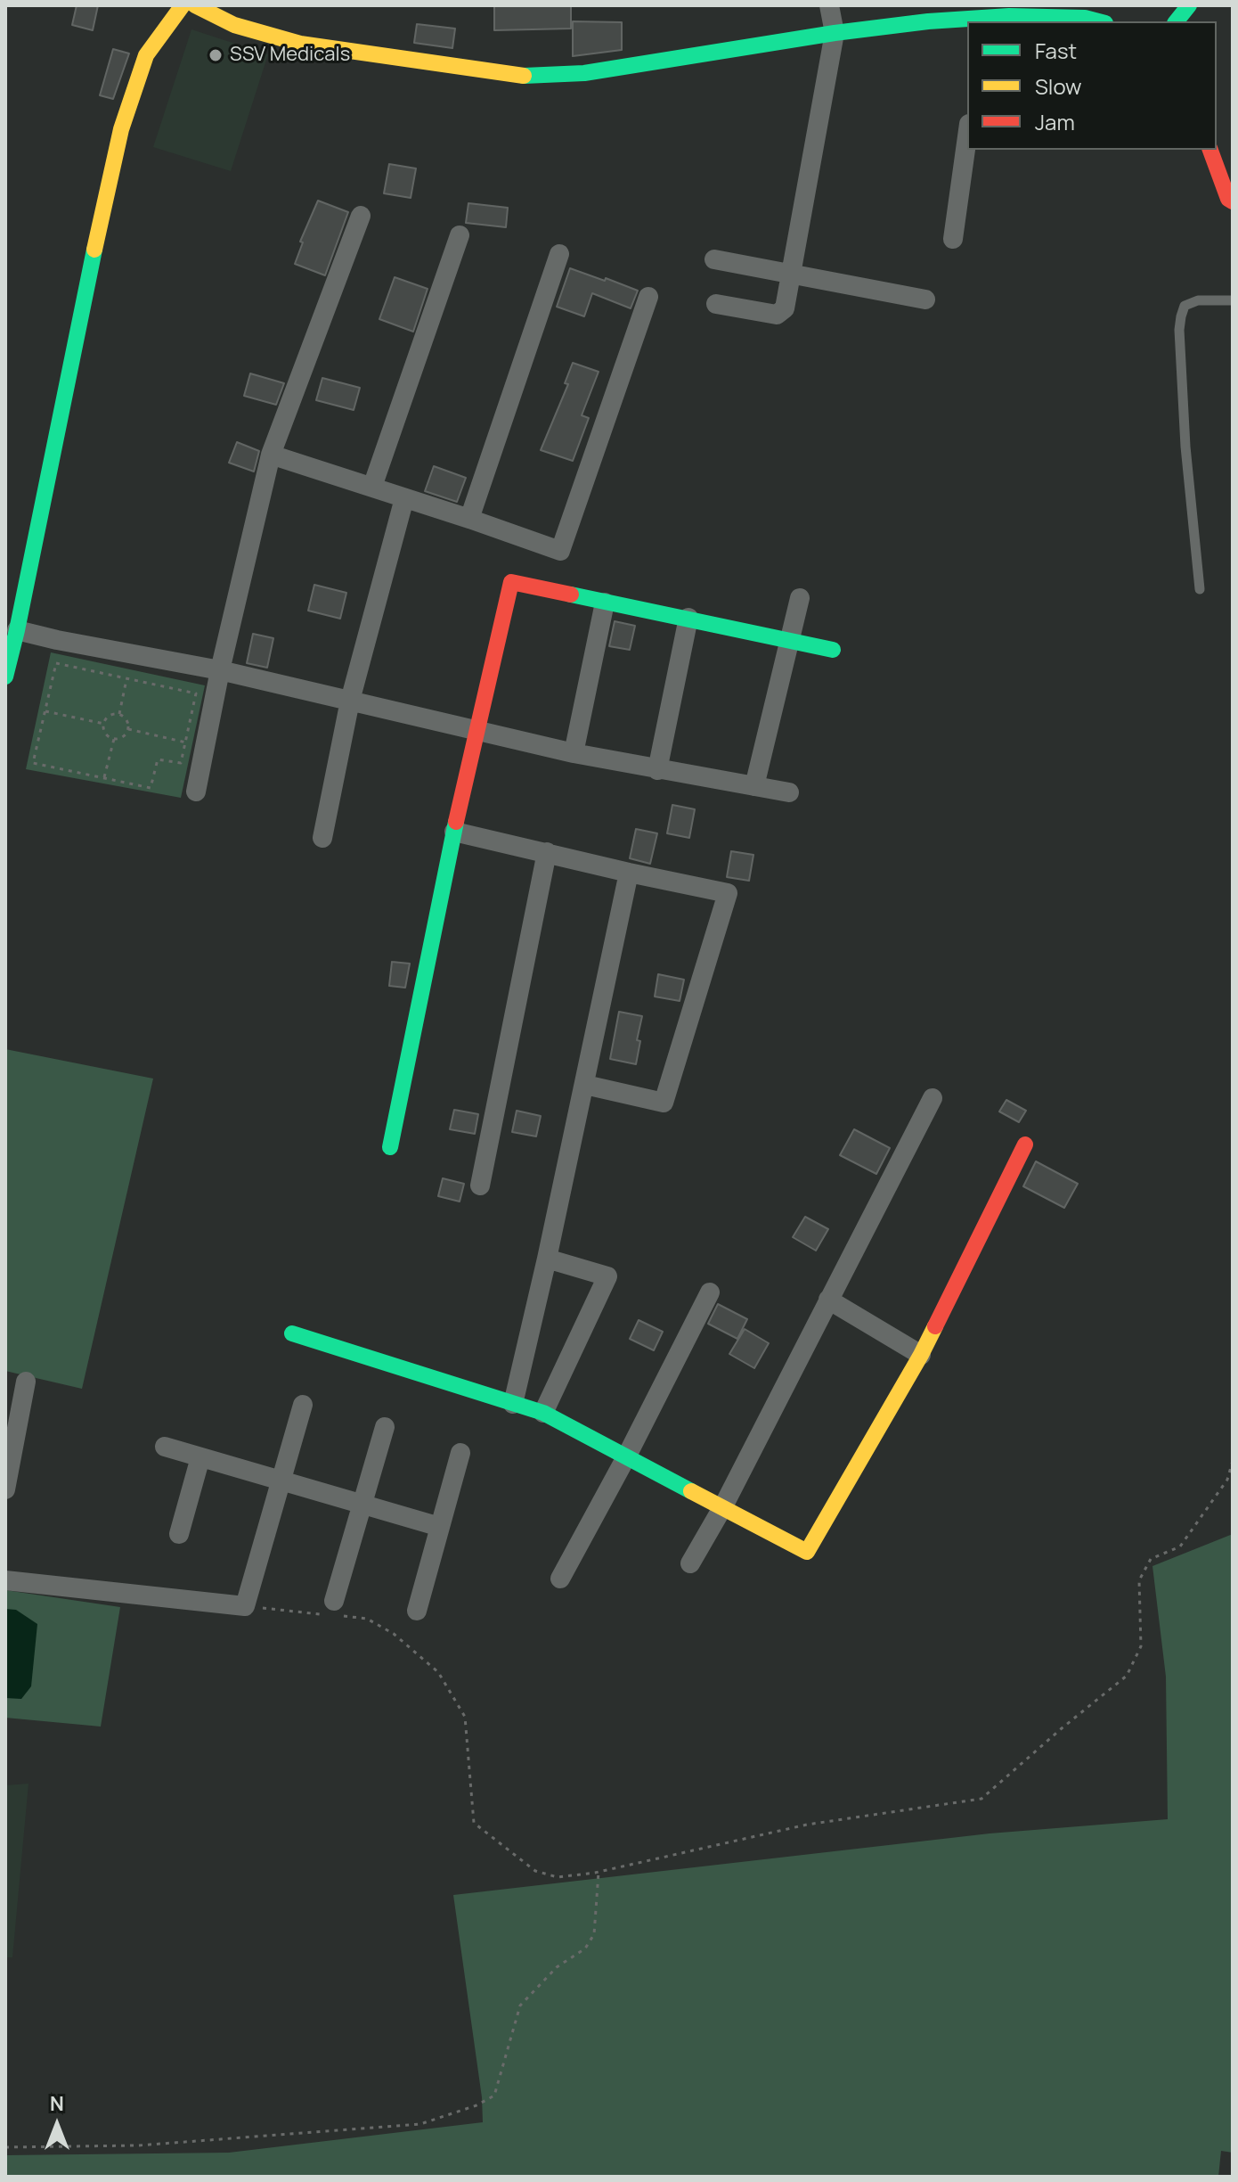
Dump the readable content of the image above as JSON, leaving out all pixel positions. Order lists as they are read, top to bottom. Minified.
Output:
{"places":["SSV Medicals"],"legend":["Fast","Slow","Jam"],"north":"top"}
